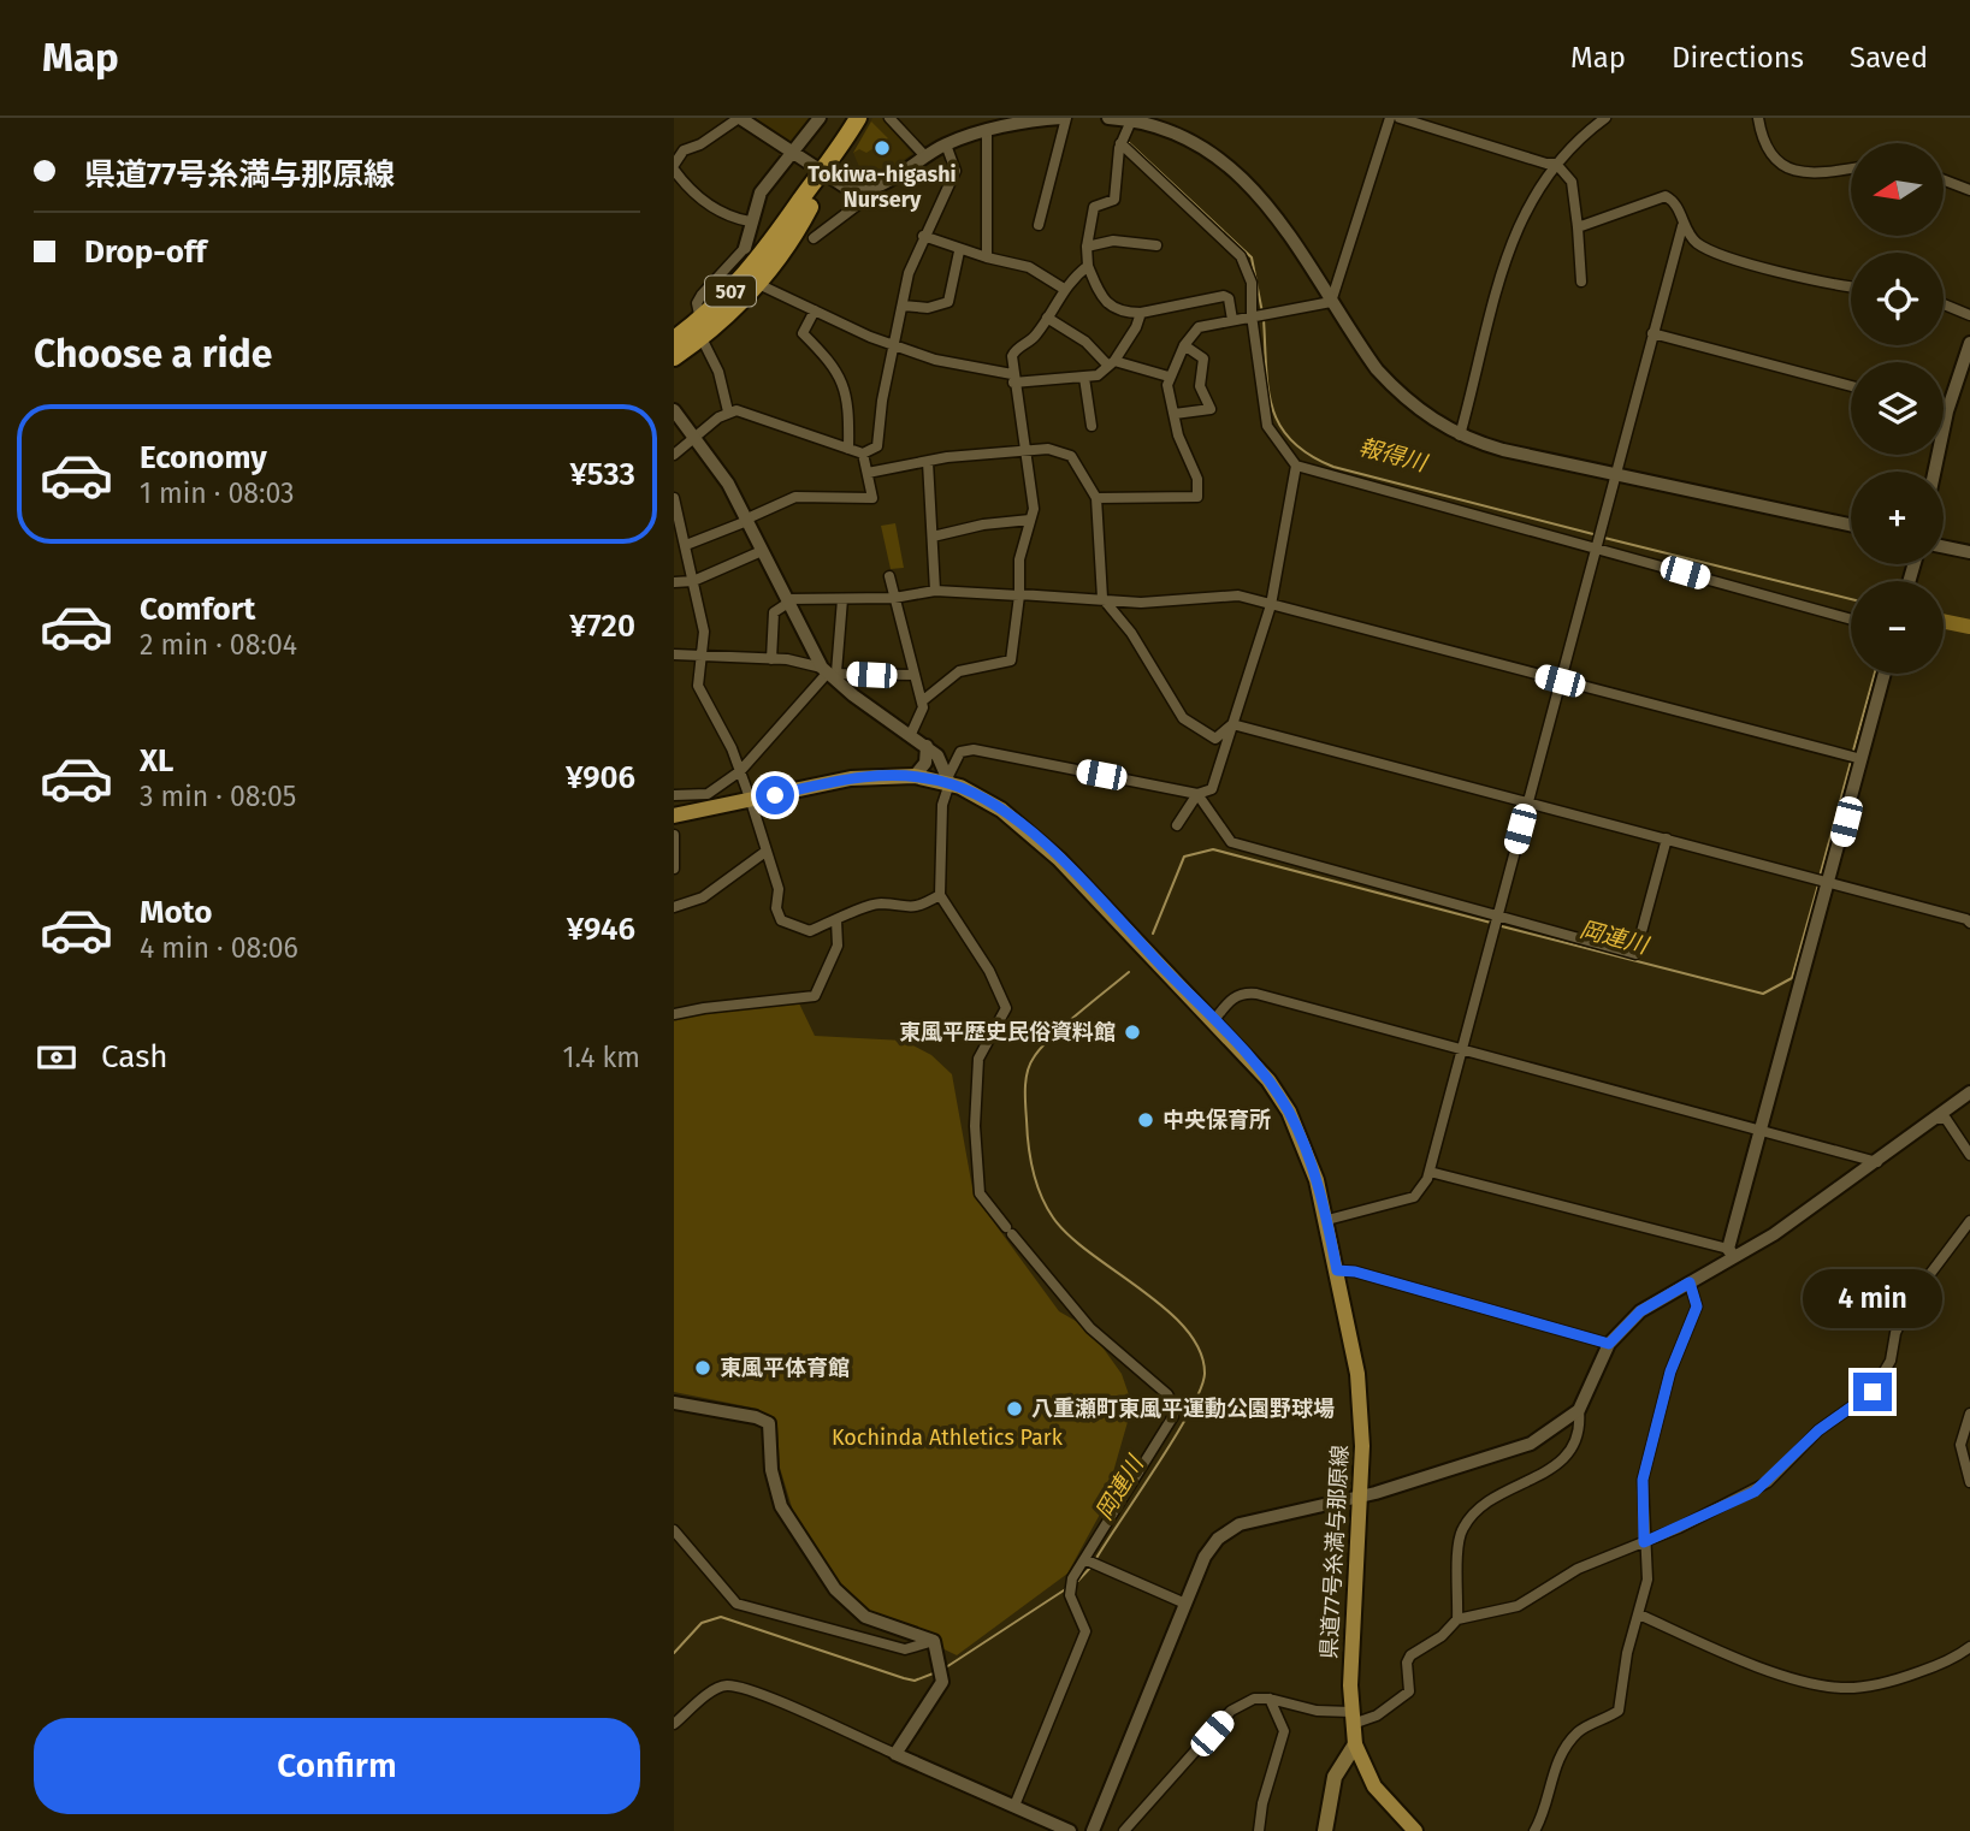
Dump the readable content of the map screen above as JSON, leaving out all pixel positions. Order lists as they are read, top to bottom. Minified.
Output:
{"streets":{"highway":["507"],"main road":["県道77号糸満与那原線"]},"water":["報得川","岡連川"],"parks":["Kochinda Athletics Park"],"places":["Tokiwa-higashi Nursery","東風平歴史民俗資料館","中央保育所","東風平体育館","八重瀬町東風平運動公園野球場"],"north":"left","page":{"header":"Map","nav":["Map","Directions","Saved"],"banner":["県道77号糸満与那原線","Drop-off"],"map_buttons":["+","−"],"heading":"Choose a ride","list":[{"name":"Economy","note":"1 min · 08:03","value":"¥533"},{"name":"Comfort","note":"2 min · 08:04","value":"¥720"},{"name":"XL","note":"3 min · 08:05","value":"¥906"},{"name":"Moto","note":"4 min · 08:06","value":"¥946"}],"pay":["Cash","1.4 km"],"bubble":"4 min","buttons":"Confirm"}}
